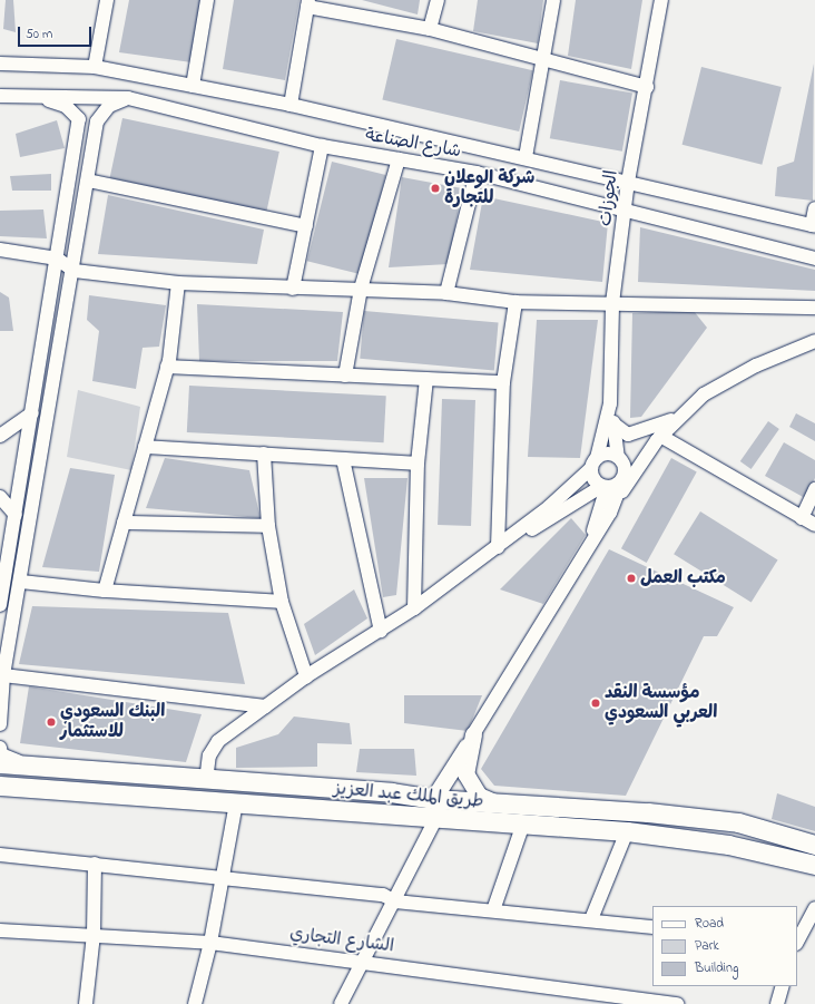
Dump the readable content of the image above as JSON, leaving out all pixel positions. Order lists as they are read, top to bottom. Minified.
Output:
{"streets":{"highway":["طريق الملك عبد العزيز"],"street":["شارع الصناعة","الجوزات","الشارع التجاري"]},"crossings":[["شارع الصناعة","الجوزات"]],"places":["شركة الوعلان للتجارة","مكتب العمل","مؤسسة النقد العربي السعودي","البنك السعودي للاستثمار"],"legend":["Road","Park","Building"],"scale_bar":"50 m"}
